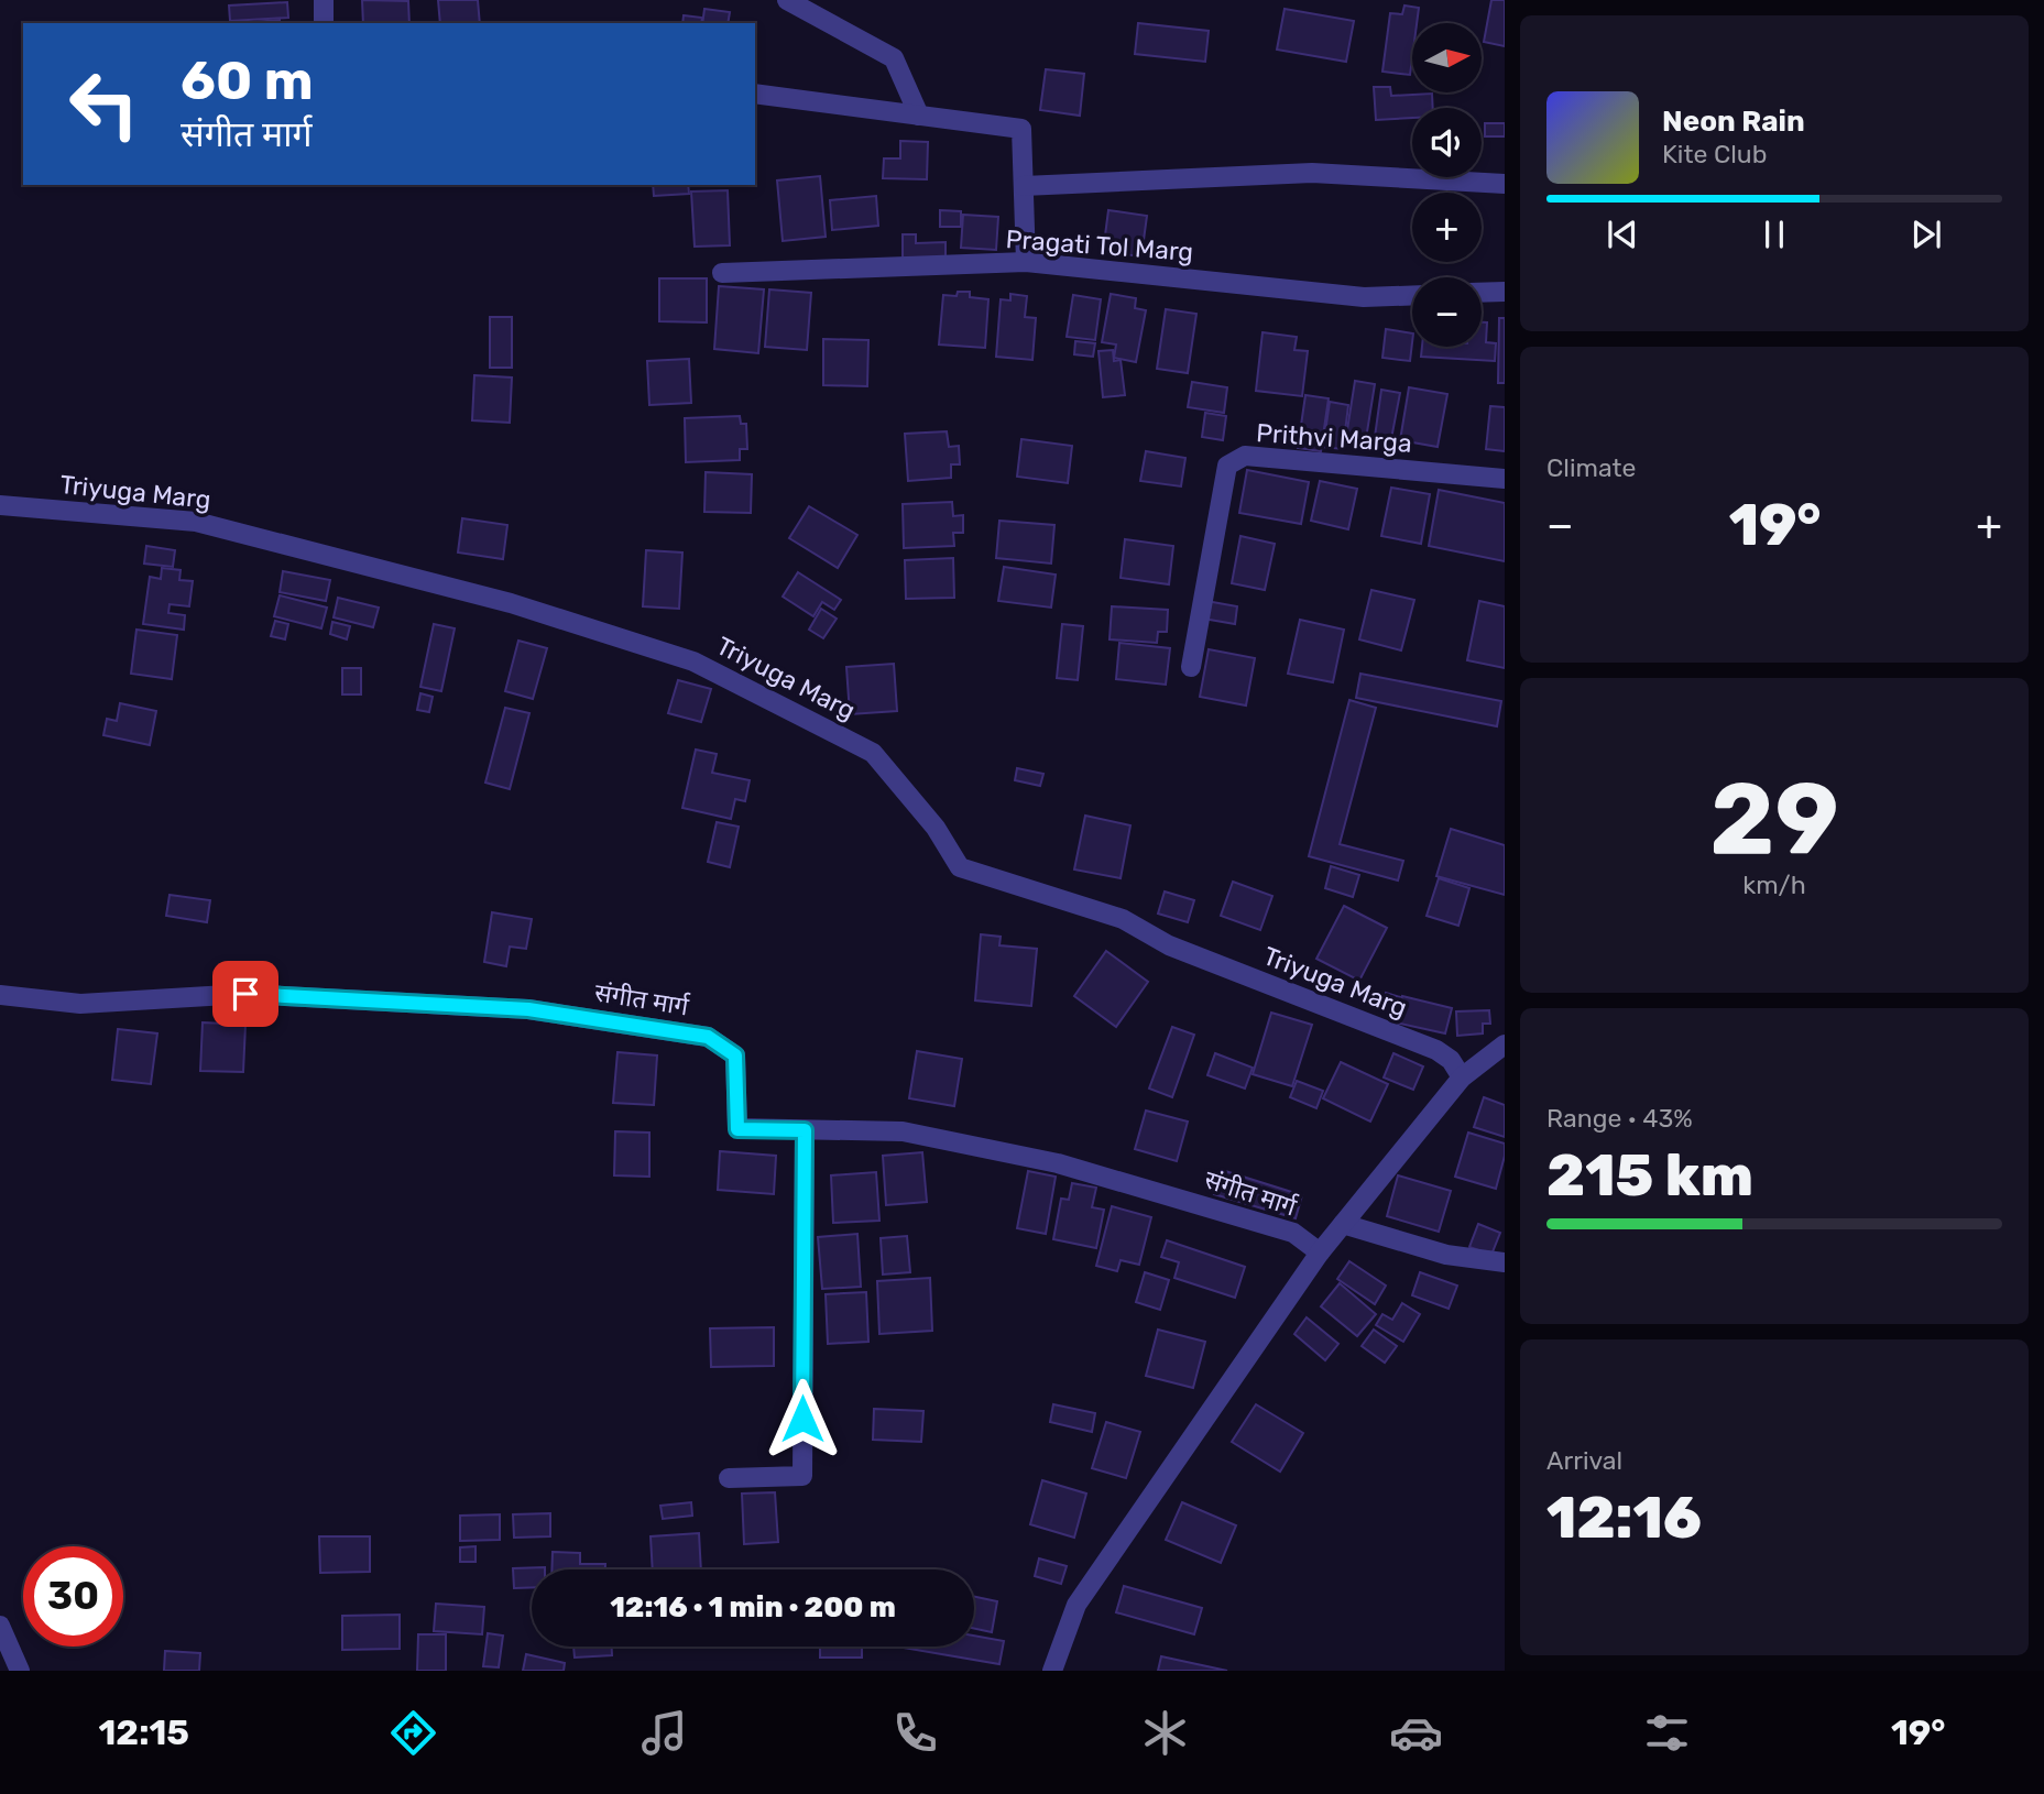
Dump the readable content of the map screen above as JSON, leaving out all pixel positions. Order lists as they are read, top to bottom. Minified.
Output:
{"streets":{"street":["Pragati Tol Marg","Prithvi Marga","Triyuga Marg","संगीत मार्ग"]},"north":"right","page":{"map_buttons":["+","−"],"turn":["60 m","संगीत मार्ग"],"song":["Neon Rain","Kite Club"],"tile":["Climate",["29","km/h"],["Range · 43%","215 km"],["Arrival","12:16"]],"heat":["−","19°","+"],"limit":"30","trip":"12:16 · 1 min · 200 m","tabs":["12:15","19°"]}}
